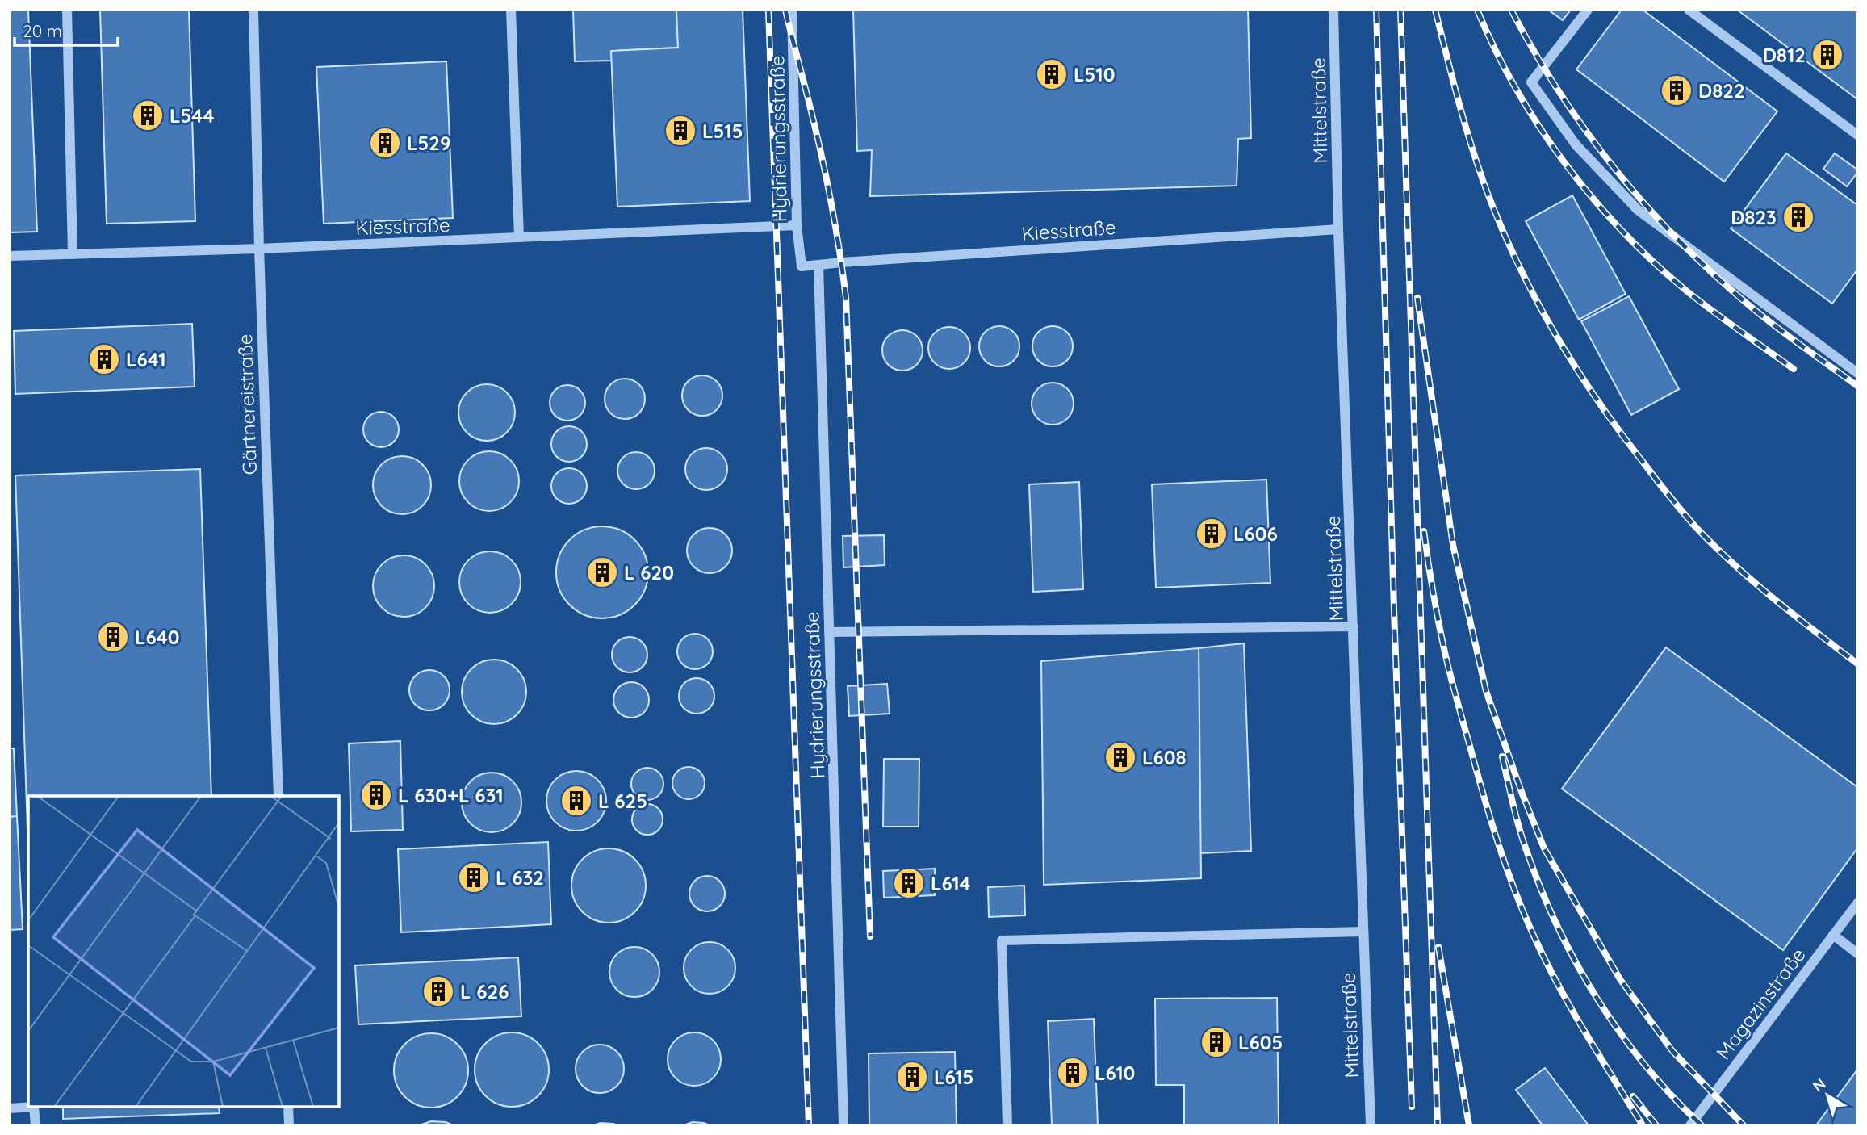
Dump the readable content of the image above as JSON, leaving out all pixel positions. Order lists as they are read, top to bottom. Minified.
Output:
{"streets":{"street":["Mittelstraße","Hydrierungsstraße","Kiesstraße","Gärtnereistraße","Magazinstraße"]},"crossings":[["Mittelstraße","Kiesstraße"],["Hydrierungsstraße","Kiesstraße"],["Kiesstraße","Gärtnereistraße"]],"places":{"building":["D812","L510","D822","L544","L515","L529","D823","L641","L606","L 620","L640","L608","L 630+L 631","L 625","L 632","L614","L 626","L605","L610","L615"]},"scale_bar":"20 m","north":"top left"}
